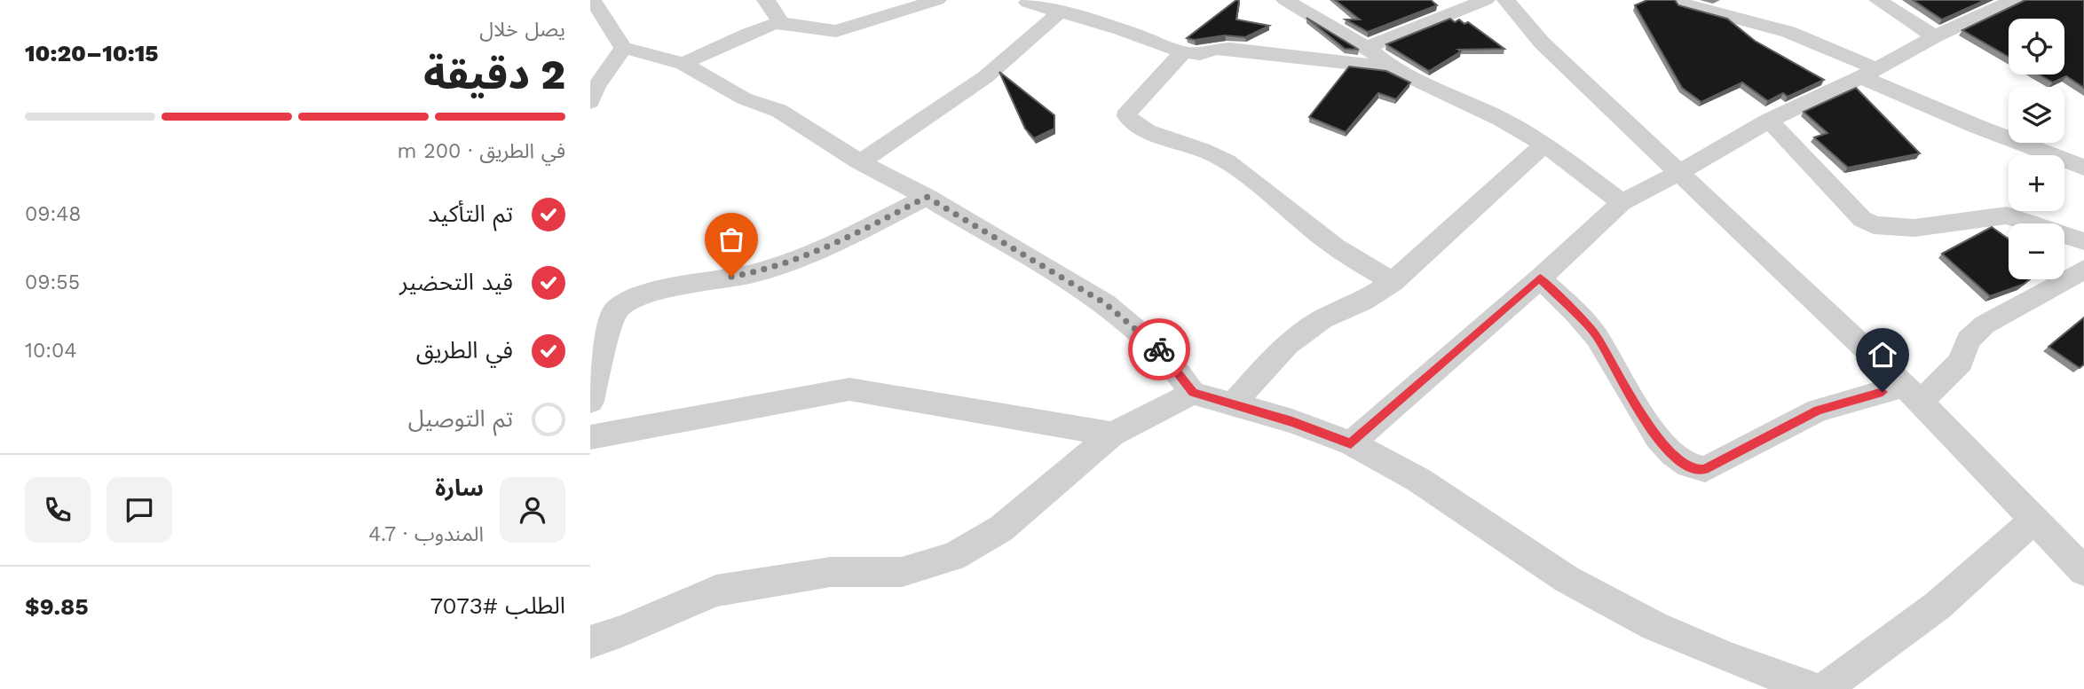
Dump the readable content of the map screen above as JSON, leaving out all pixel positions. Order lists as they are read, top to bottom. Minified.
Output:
{"page":{"heading":["2 دقيقة","يصل خلال","10:15–10:20"],"panel":["سارة","المندوب · 4.7","الطلب #7073","$9.85"],"map_buttons":["+","−"],"bar":"في الطريق · 200 m","list":[["تم التأكيد","09:48"],["قيد التحضير","09:55"],["في الطريق","10:04"],"تم التوصيل"]}}
